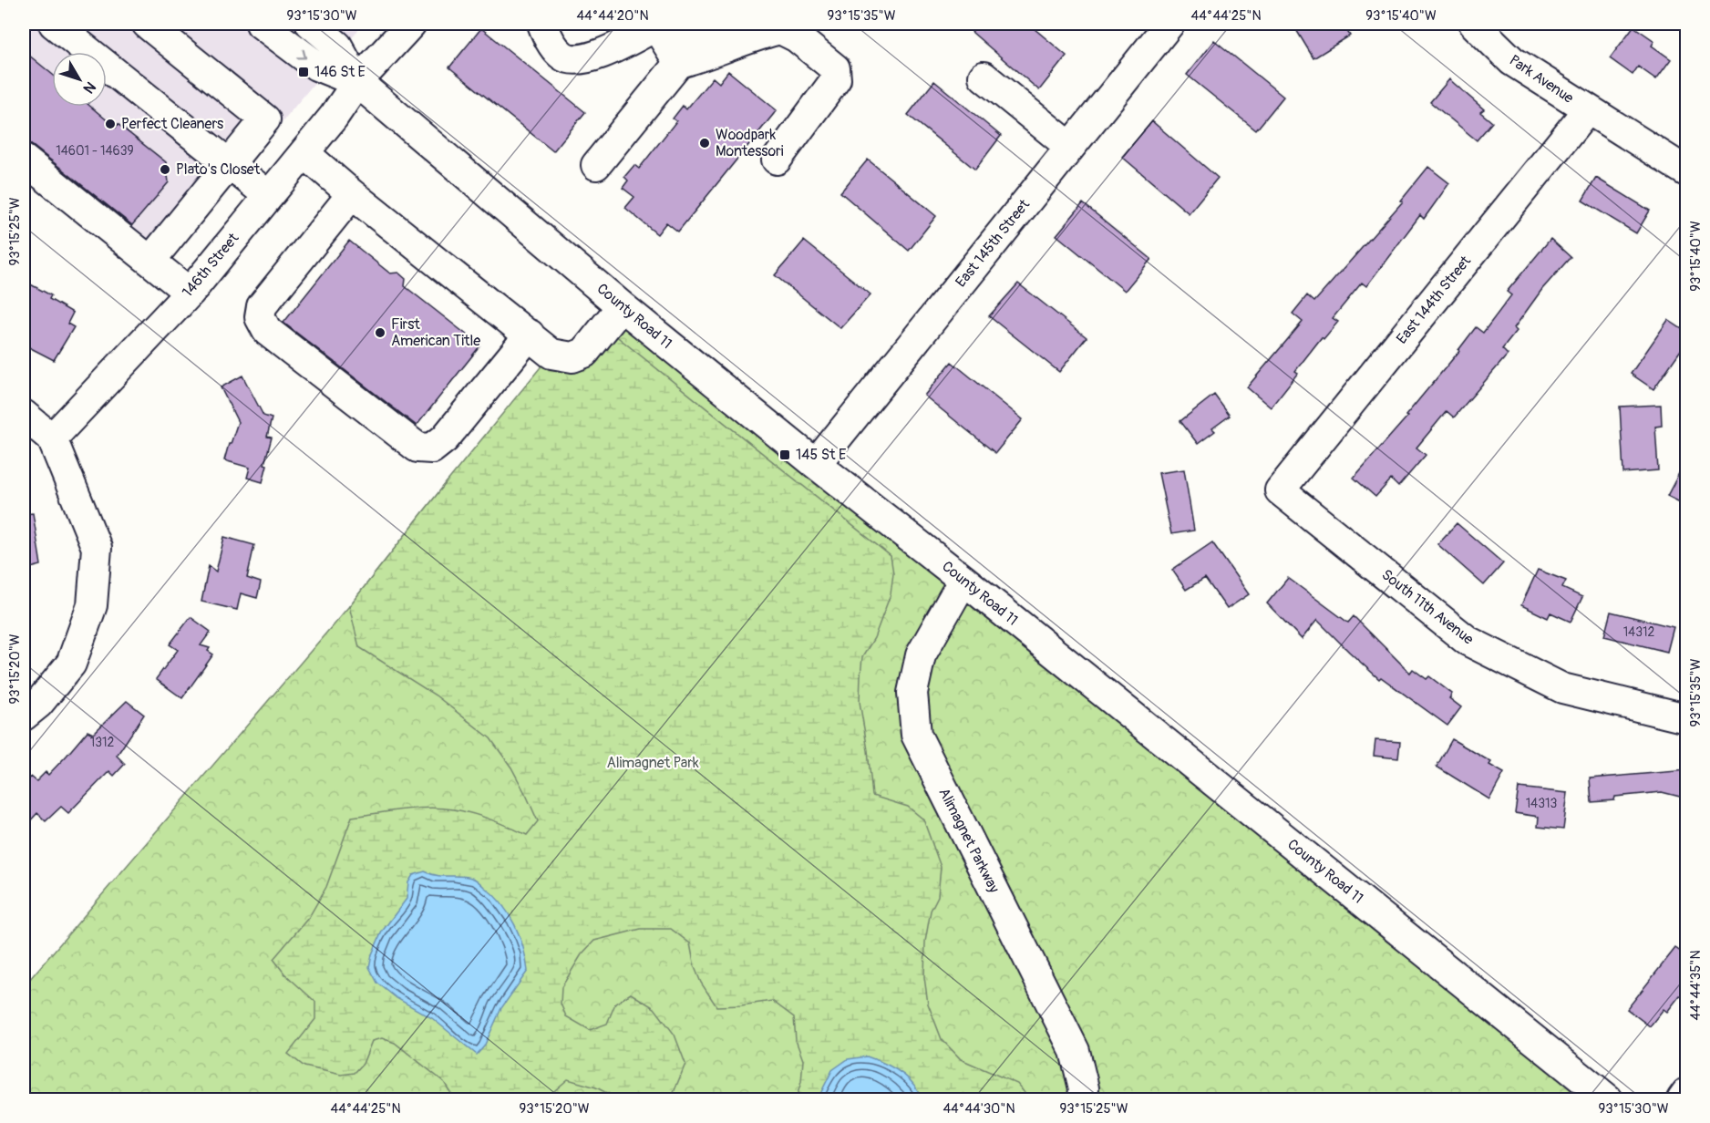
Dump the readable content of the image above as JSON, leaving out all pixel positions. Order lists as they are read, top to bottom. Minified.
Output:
{"streets":{"street":["Park Avenue","East 145th Street","146th Street","East 144th Street","County Road 11","South 11th Avenue","Alimagnet Parkway"]},"crossings":[["Park Avenue","East 144th Street"],["East 145th Street","County Road 11"],["146th Street","County Road 11"],["East 144th Street","South 11th Avenue"],["County Road 11","Alimagnet Parkway"]],"parks":["Alimagnet Park"],"places":{"transit":["146 St E","145 St E"],"other":["Perfect Cleaners","Woodpark Montessori","Plato's Closet","First American Title"]},"house_numbers":["14601 - 14639","14312","1312","14313"],"north":"bottom right","coordinates":["93°15'30\"W","44°44'20\"N","93°15'35\"W","44°44'25\"N","93°15'40\"W","93°15'25\"W","93°15'20\"W","44°44'35\"N","44°44'30\"N"]}
